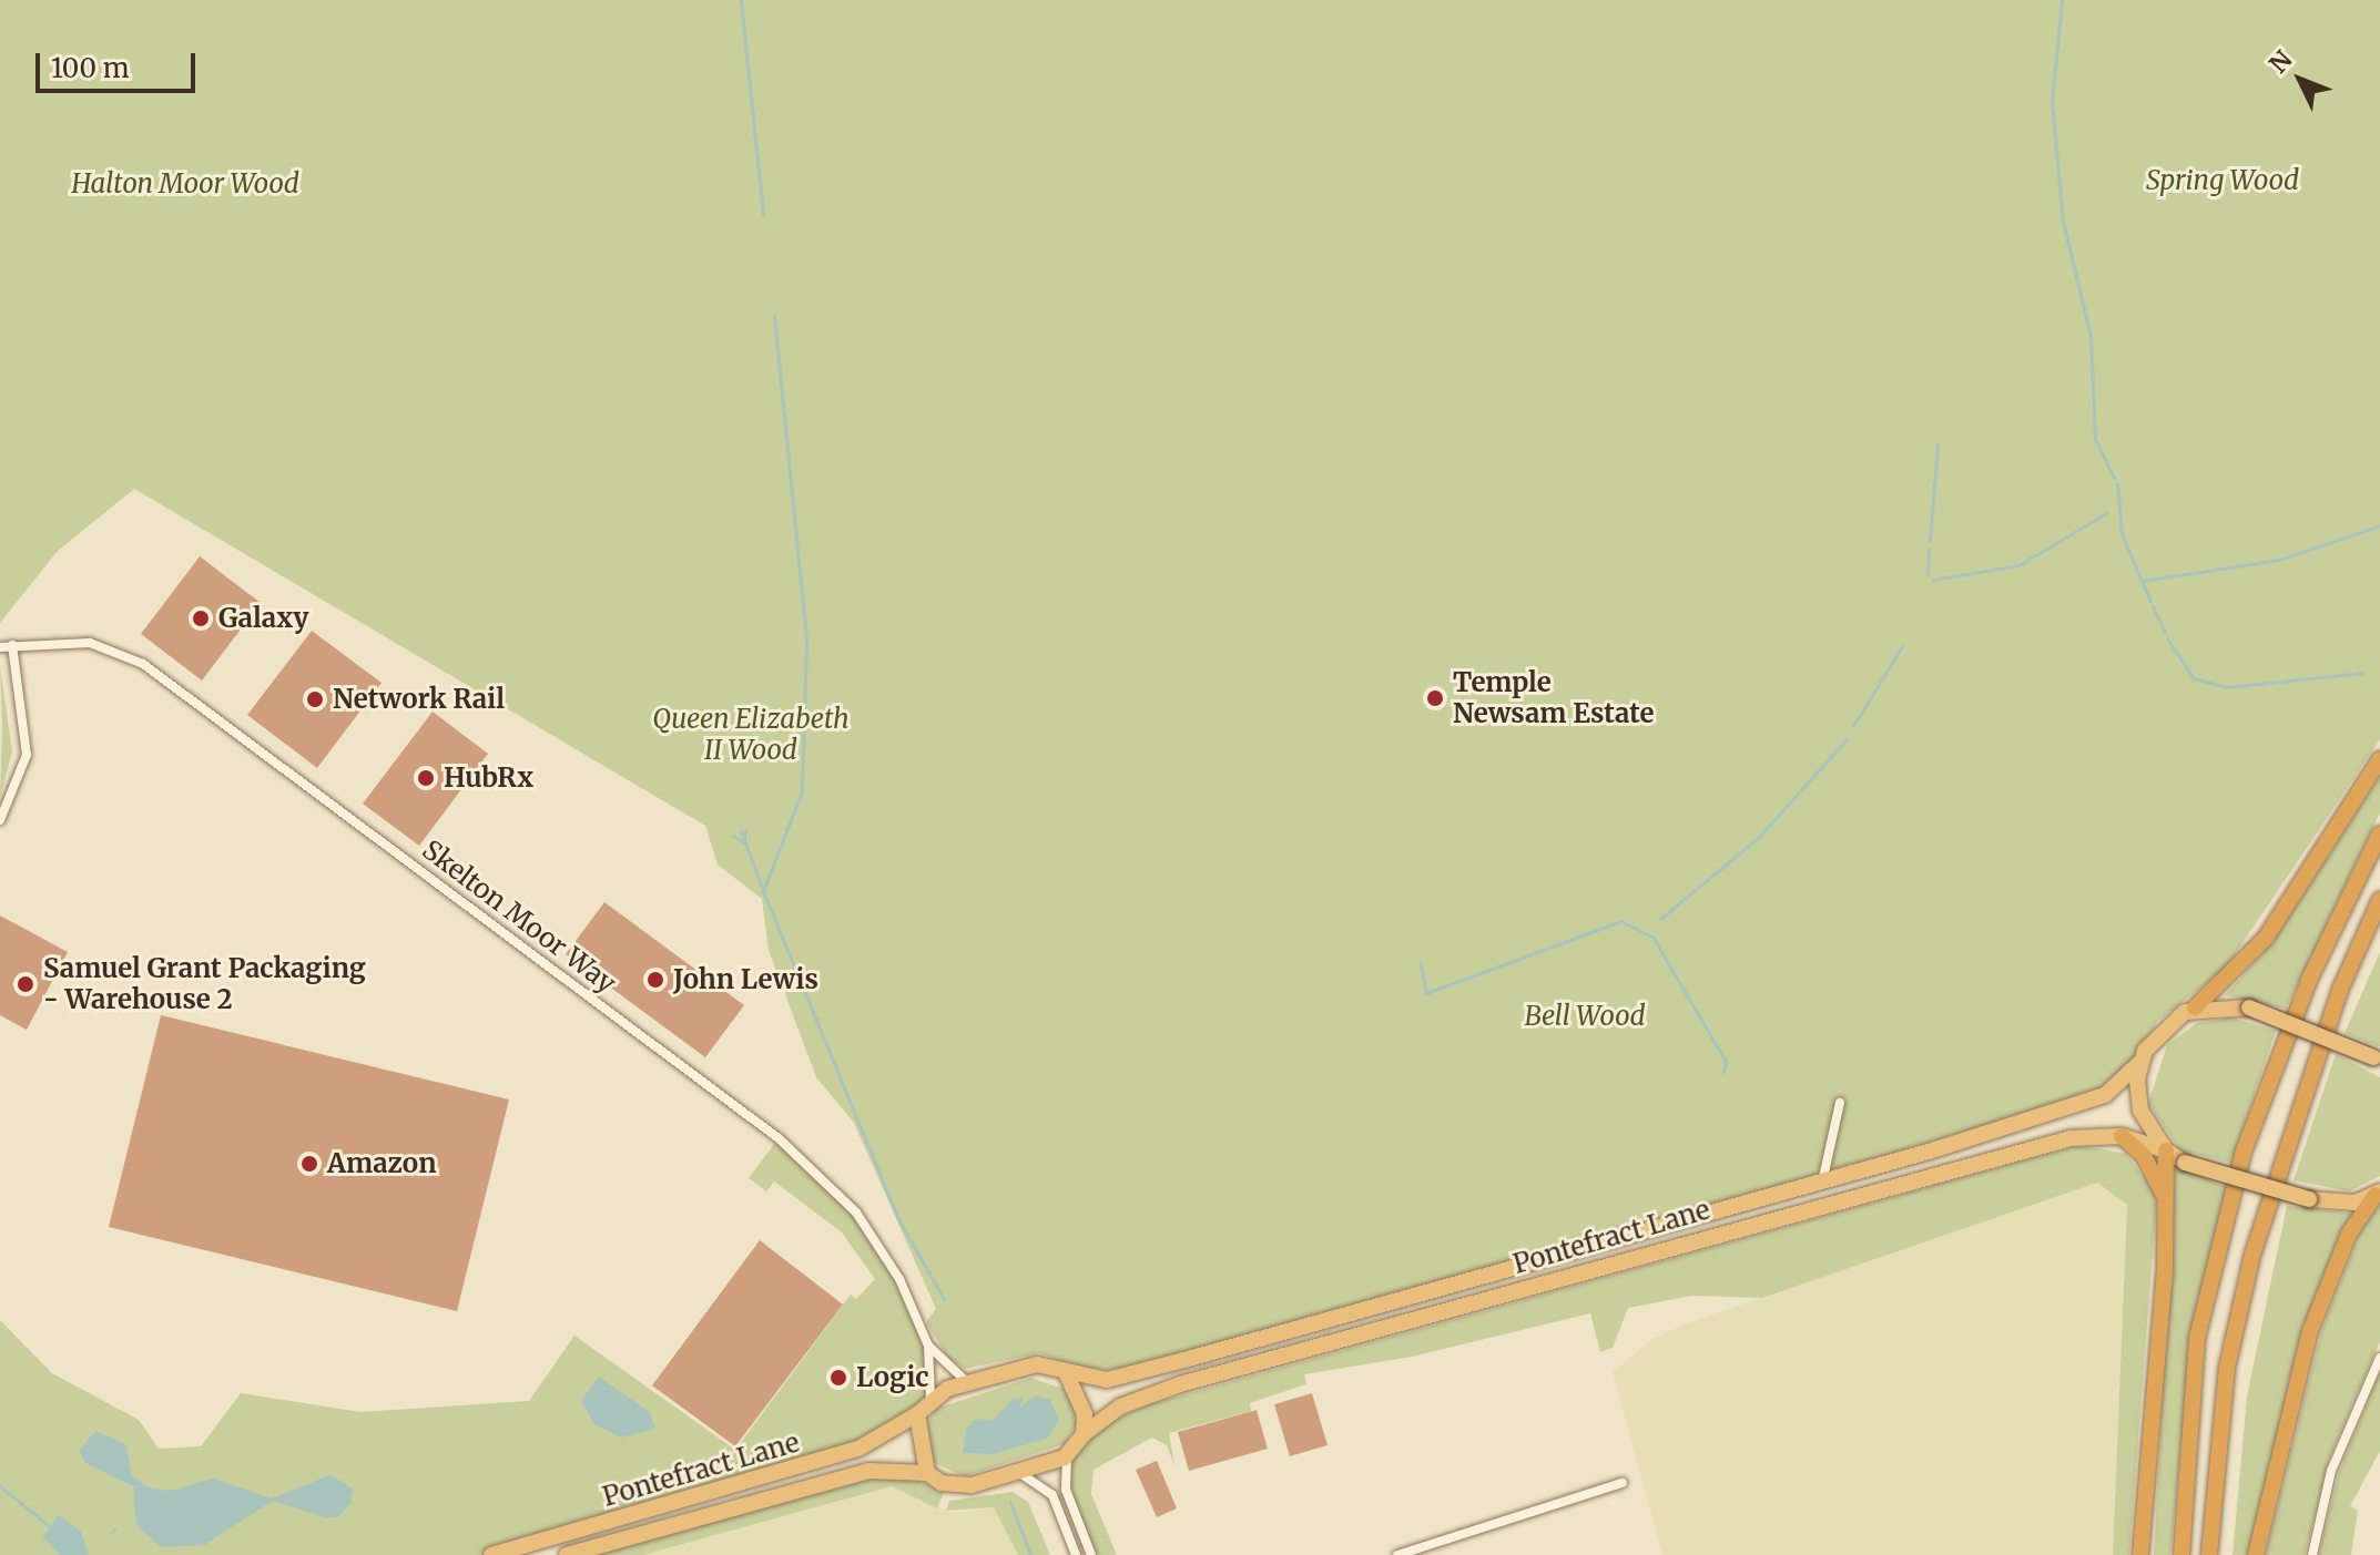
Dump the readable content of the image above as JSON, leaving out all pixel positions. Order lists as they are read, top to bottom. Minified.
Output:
{"streets":{"highway":["Pontefract Lane"],"street":["Skelton Moor Way"]},"crossings":[["Skelton Moor Way","Pontefract Lane"]],"parks":["Spring Wood","Halton Moor Wood","Queen Elizabeth II Wood","Bell Wood"],"places":["Galaxy","Temple Newsam Estate","Network Rail","HubRx","John Lewis","Samuel Grant Packaging - Warehouse 2","Amazon","Logic"],"scale_bar":"100 m","north":"top left"}
